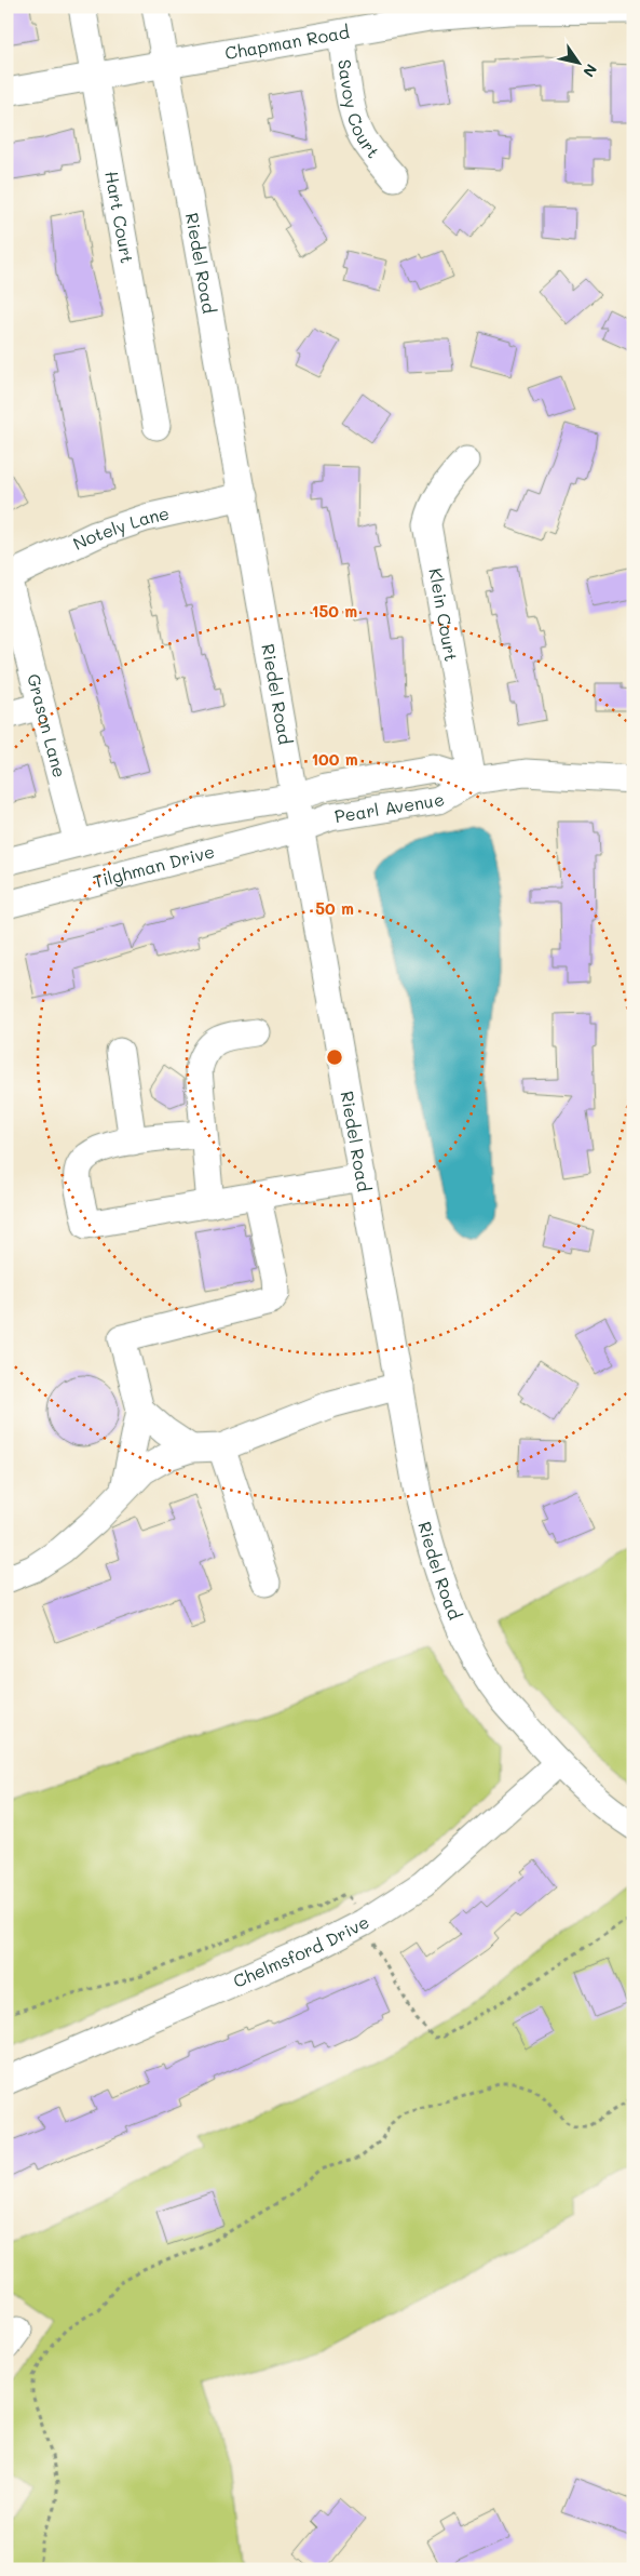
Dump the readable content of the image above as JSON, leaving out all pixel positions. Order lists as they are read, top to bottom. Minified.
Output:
{"streets":{"street":["Chapman Road","Savoy Court","Hart Court","Riedel Road","Notely Lane","Klein Court","Grason Lane","Pearl Avenue","Tilghman Drive","Chelmsford Drive"]},"crossings":[["Chapman Road","Savoy Court"],["Chapman Road","Hart Court"],["Chapman Road","Riedel Road"],["Riedel Road","Notely Lane"],["Riedel Road","Pearl Avenue"],["Riedel Road","Tilghman Drive"],["Riedel Road","Chelmsford Drive"],["Notely Lane","Grason Lane"],["Klein Court","Pearl Avenue"],["Pearl Avenue","Tilghman Drive"]],"north":"bottom right","rings":["150 m","100 m","50 m"]}
